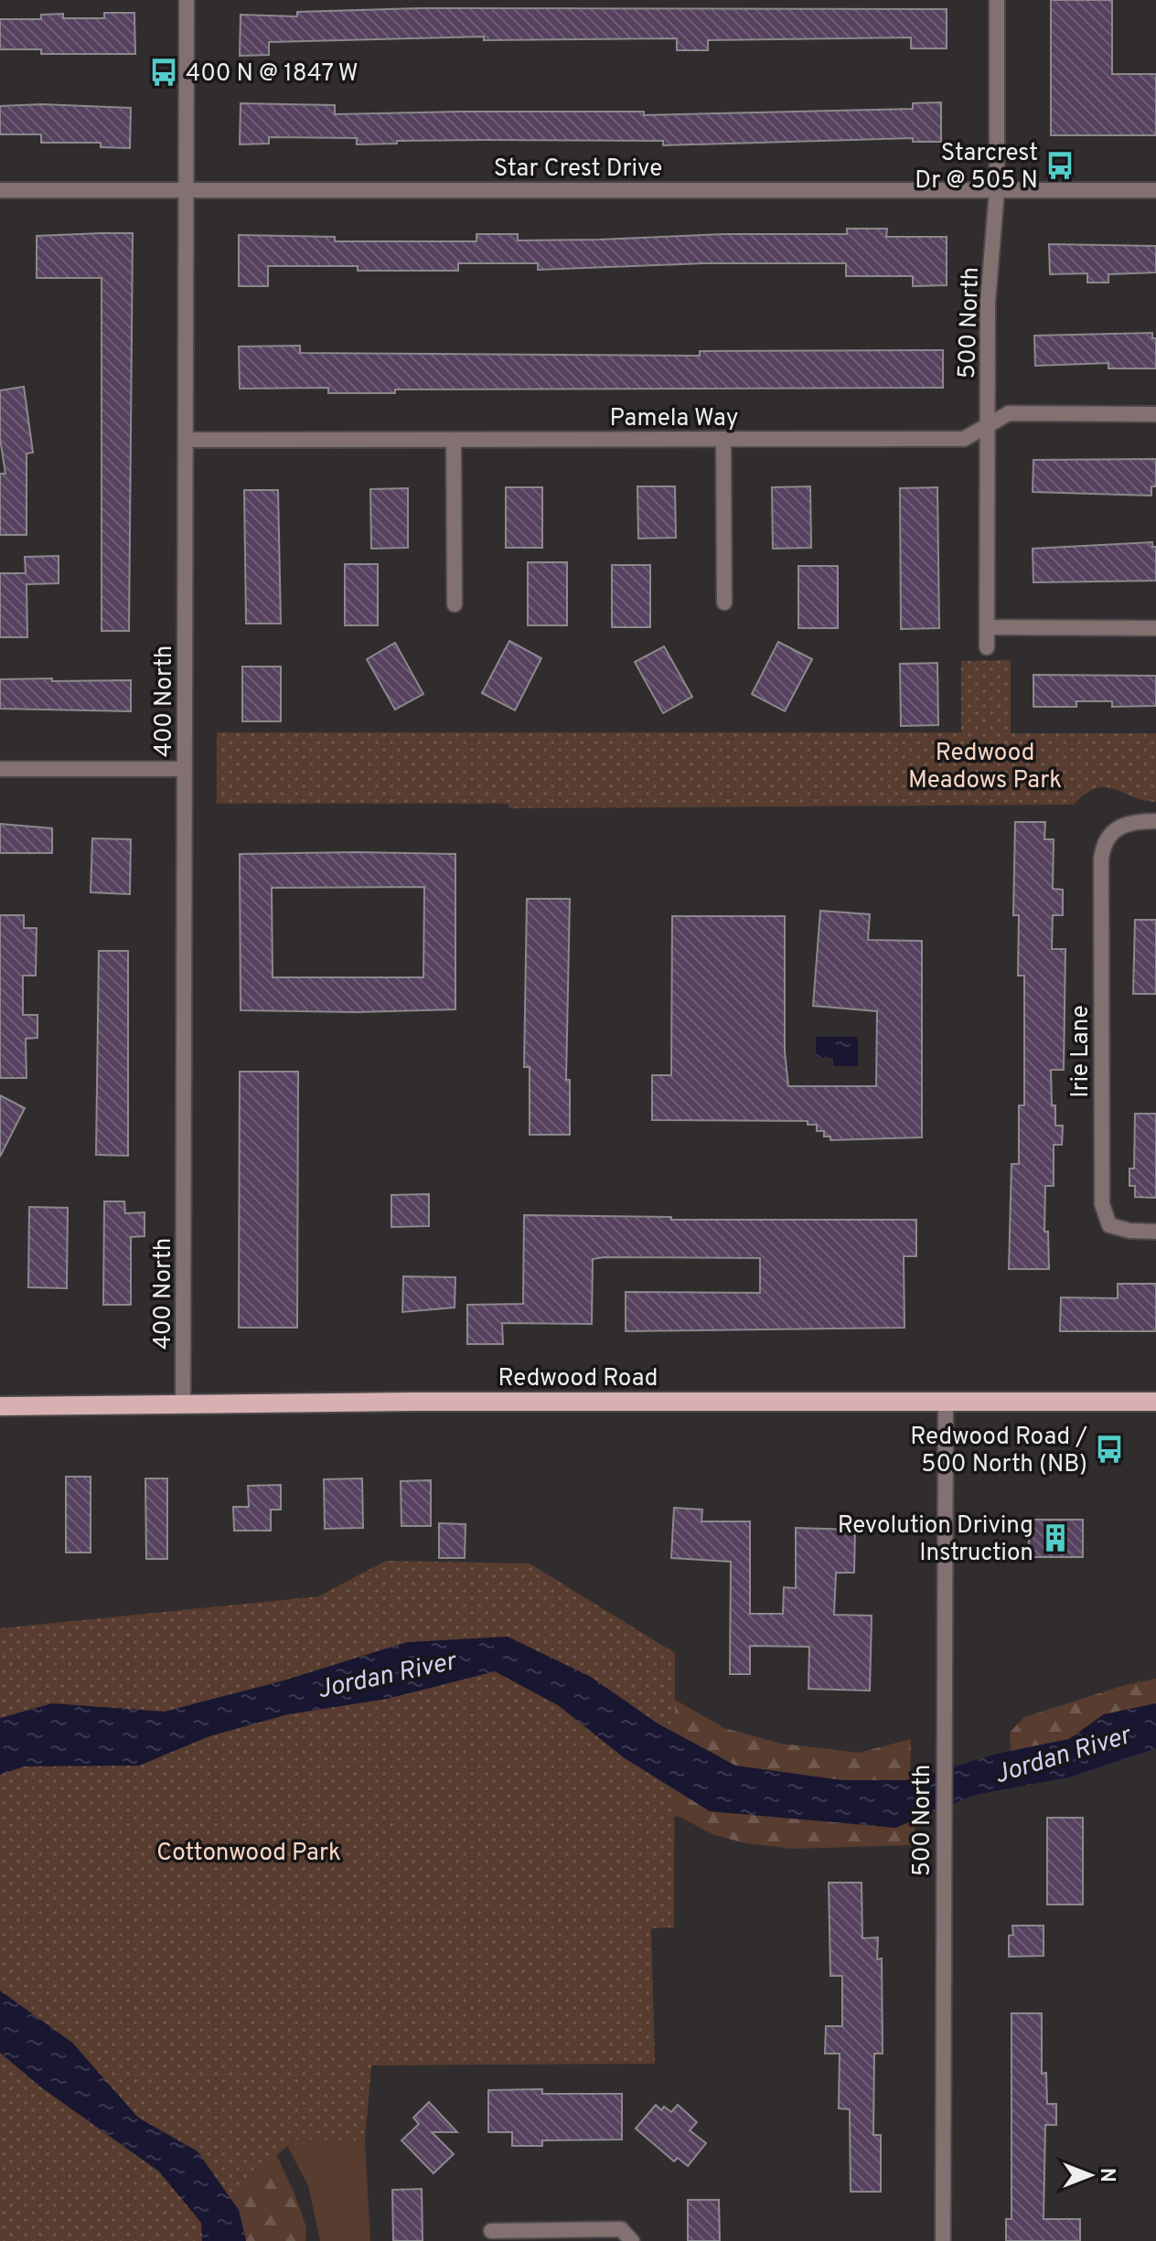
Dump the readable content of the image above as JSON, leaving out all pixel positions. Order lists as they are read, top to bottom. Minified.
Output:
{"streets":{"main road":["Redwood Road"],"street":["Star Crest Drive","500 North","Pamela Way","400 North","Irie Lane"]},"crossings":[["Star Crest Drive","500 North"],["Star Crest Drive","400 North"],["500 North","Pamela Way"],["500 North","Redwood Road"],["Pamela Way","400 North"],["400 North","Redwood Road"]],"water":["Jordan River"],"parks":["Redwood Meadows Park","Cottonwood Park"],"places":{"bus stop":["400 N @ 1847 W","Starcrest Dr @ 505 N","Redwood Road / 500 North (NB)"],"building":["Revolution Driving Instruction"]},"north":"right"}
